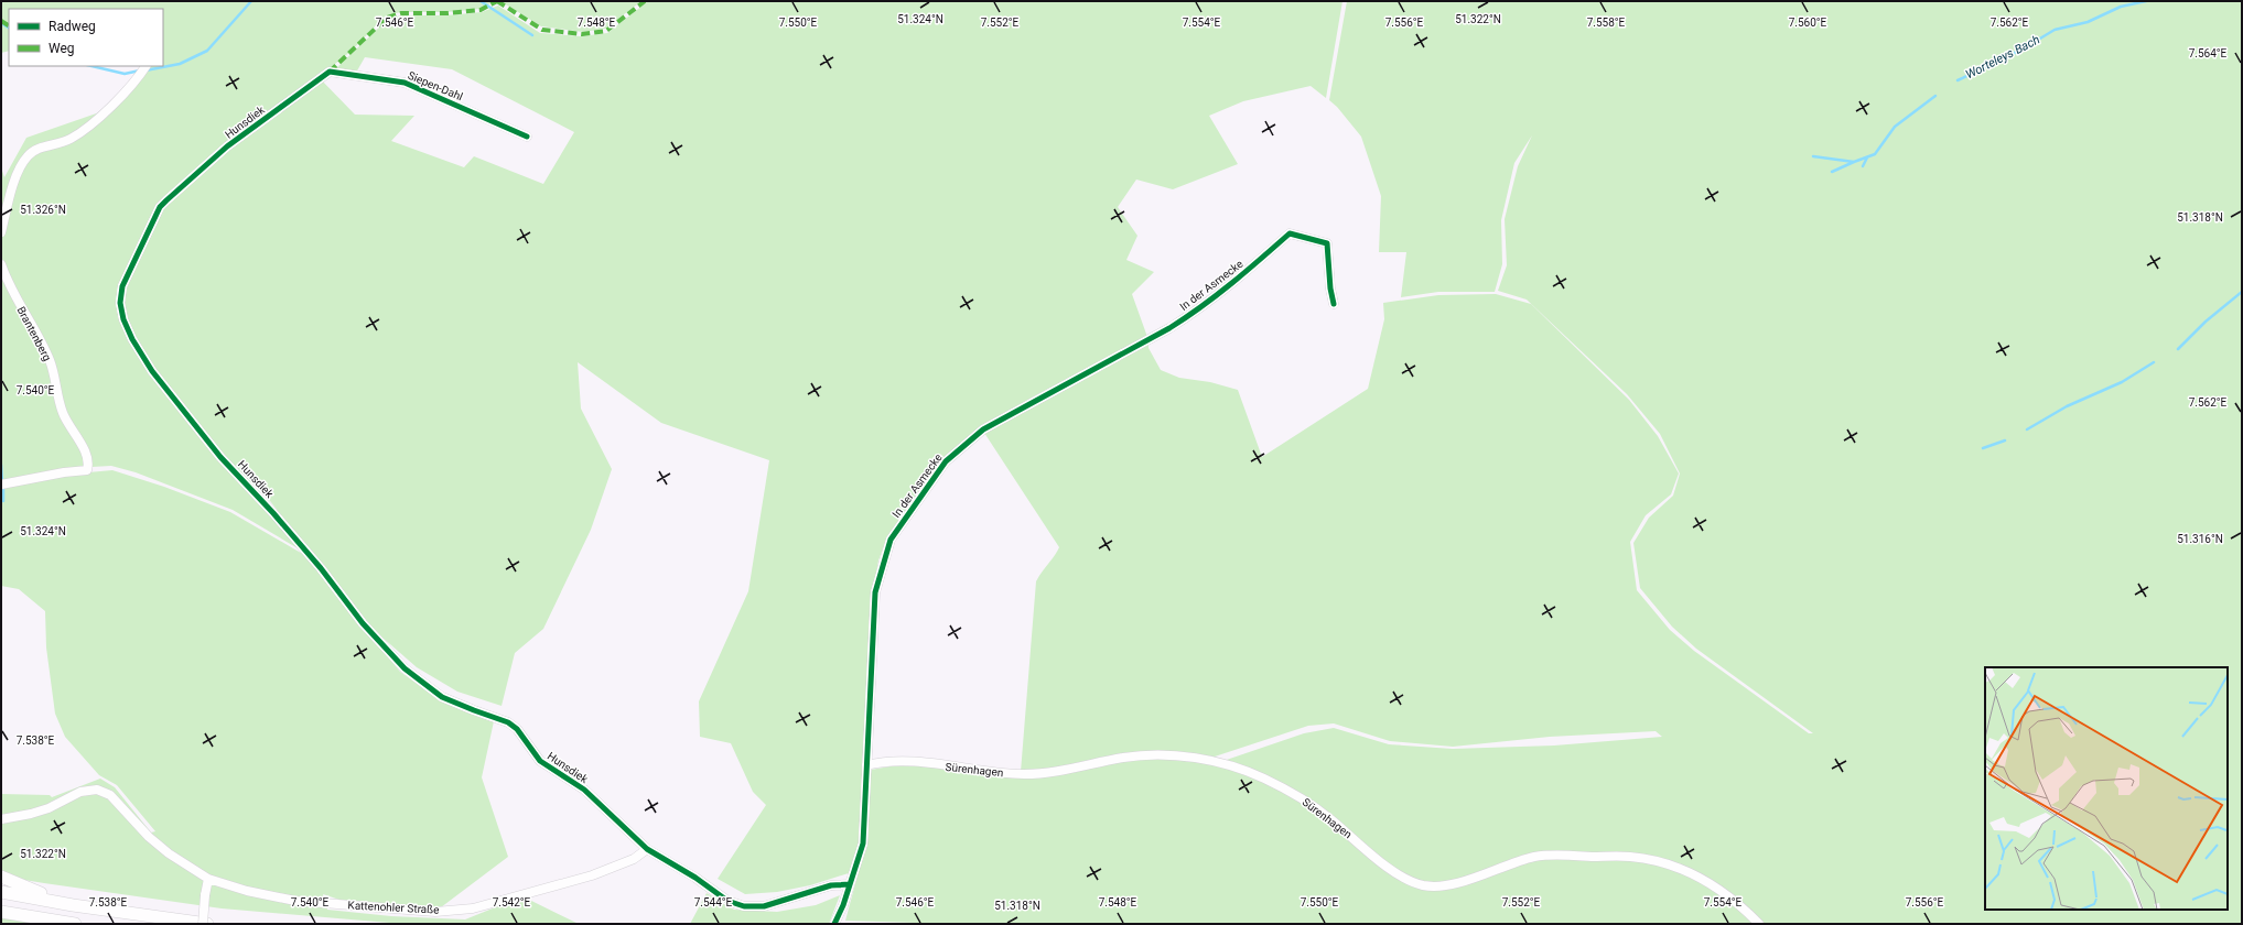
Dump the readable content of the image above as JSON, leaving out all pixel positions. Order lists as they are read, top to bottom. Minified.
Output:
{"streets":{"street":["Siepen-Dahl","Hunsdiek","In der Asmecke","Brantenberg","Sürenhagen","Kattenohler Straße"]},"crossings":[["Siepen-Dahl","Hunsdiek"],["Hunsdiek","Kattenohler Straße"],["In der Asmecke","Sürenhagen"]],"water":["Worteleys Bach"],"legend":["Radweg","Weg"],"coordinates":["51.324°N","51.322°N","7.546°E","7.548°E","7.550°E","7.552°E","7.554°E","7.556°E","7.558°E","7.562°E","7.560°E","7.564°E","51.326°N","51.318°N","7.540°E","51.316°N","7.538°E","7.542°E","7.544°E"]}
